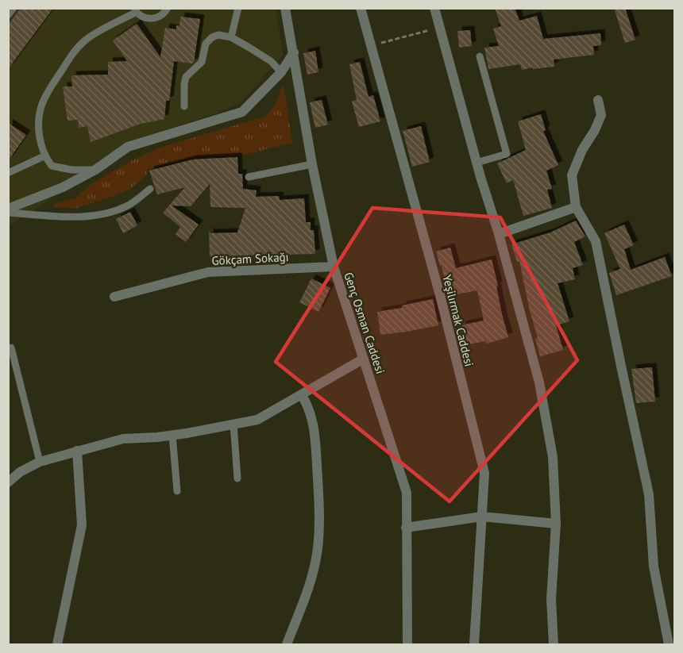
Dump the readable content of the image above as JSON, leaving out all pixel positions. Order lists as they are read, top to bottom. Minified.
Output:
{"streets":{"street":["Gökçam Sokağı","Yeşilırmak Caddesi","Genç Osman Caddesi"]},"crossings":[["Gökçam Sokağı","Genç Osman Caddesi"]]}
